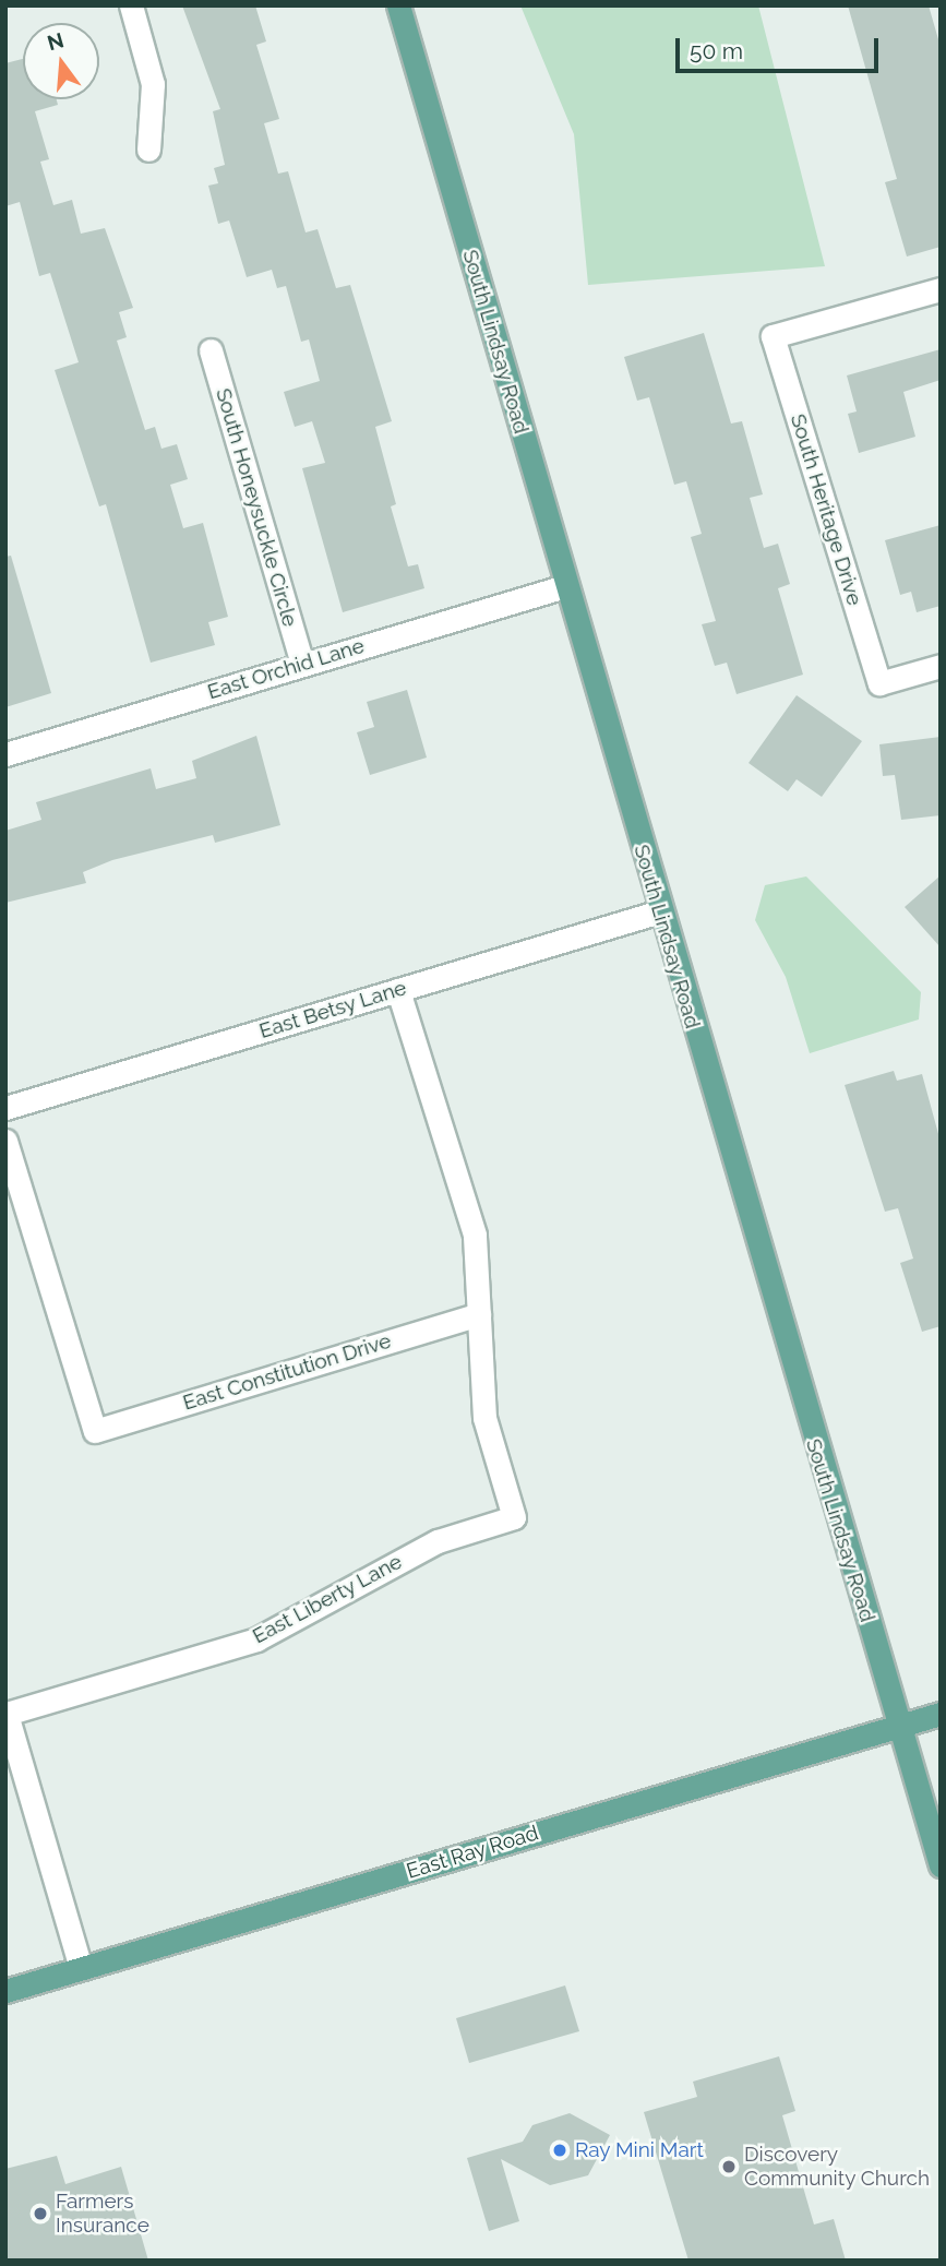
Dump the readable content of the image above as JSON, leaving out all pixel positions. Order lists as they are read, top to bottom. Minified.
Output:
{"streets":{"main road":["South Lindsay Road","East Ray Road"],"street":["South Honeysuckle Circle","South Heritage Drive","East Orchid Lane","East Betsy Lane","East Constitution Drive","East Liberty Lane"]},"crossings":[["South Lindsay Road","East Orchid Lane"],["South Lindsay Road","East Betsy Lane"],["South Lindsay Road","East Ray Road"],["South Honeysuckle Circle","East Orchid Lane"],["East Constitution Drive","East Liberty Lane"]],"places":["Ray Mini Mart","Discovery Community Church","Farmers Insurance"],"scale_bar":"50 m","north":"top"}
